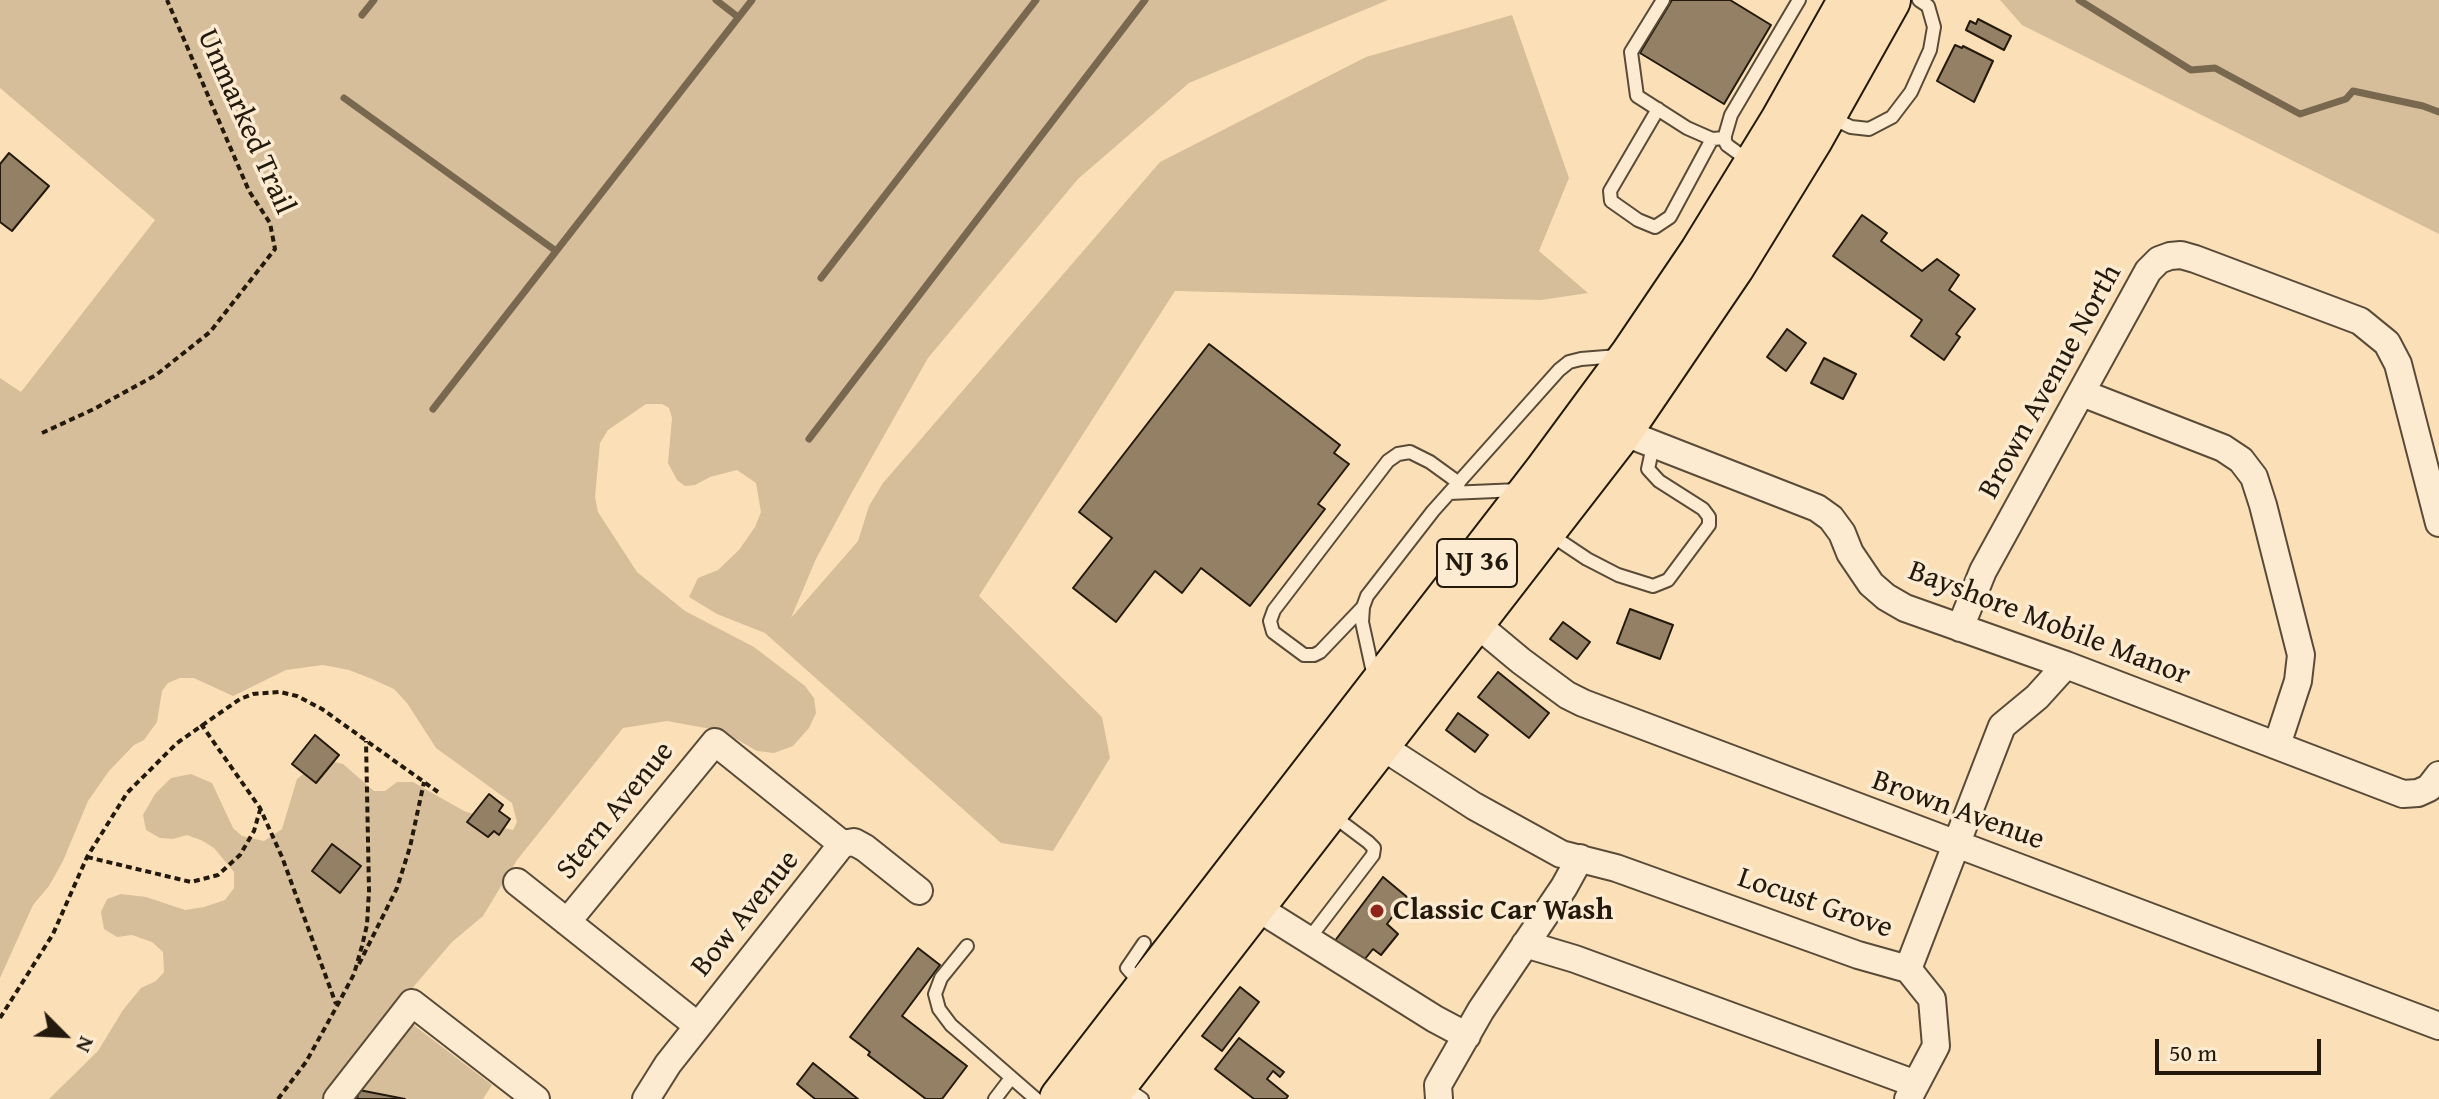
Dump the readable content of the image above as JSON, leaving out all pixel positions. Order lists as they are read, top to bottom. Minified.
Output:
{"streets":{"highway":["NJ 36"],"street":["Brown Avenue North","Bayshore Mobile Manor","Stern Avenue","Brown Avenue","Locust Grove","Bow Avenue"],"path":["Unmarked Trail"]},"crossings":[["Brown Avenue North","Bayshore Mobile Manor"],["NJ 36","Bayshore Mobile Manor"],["NJ 36","Brown Avenue"],["NJ 36","Locust Grove"],["Stern Avenue","Bow Avenue"]],"places":["Classic Car Wash"],"scale_bar":"50 m","north":"bottom right"}
